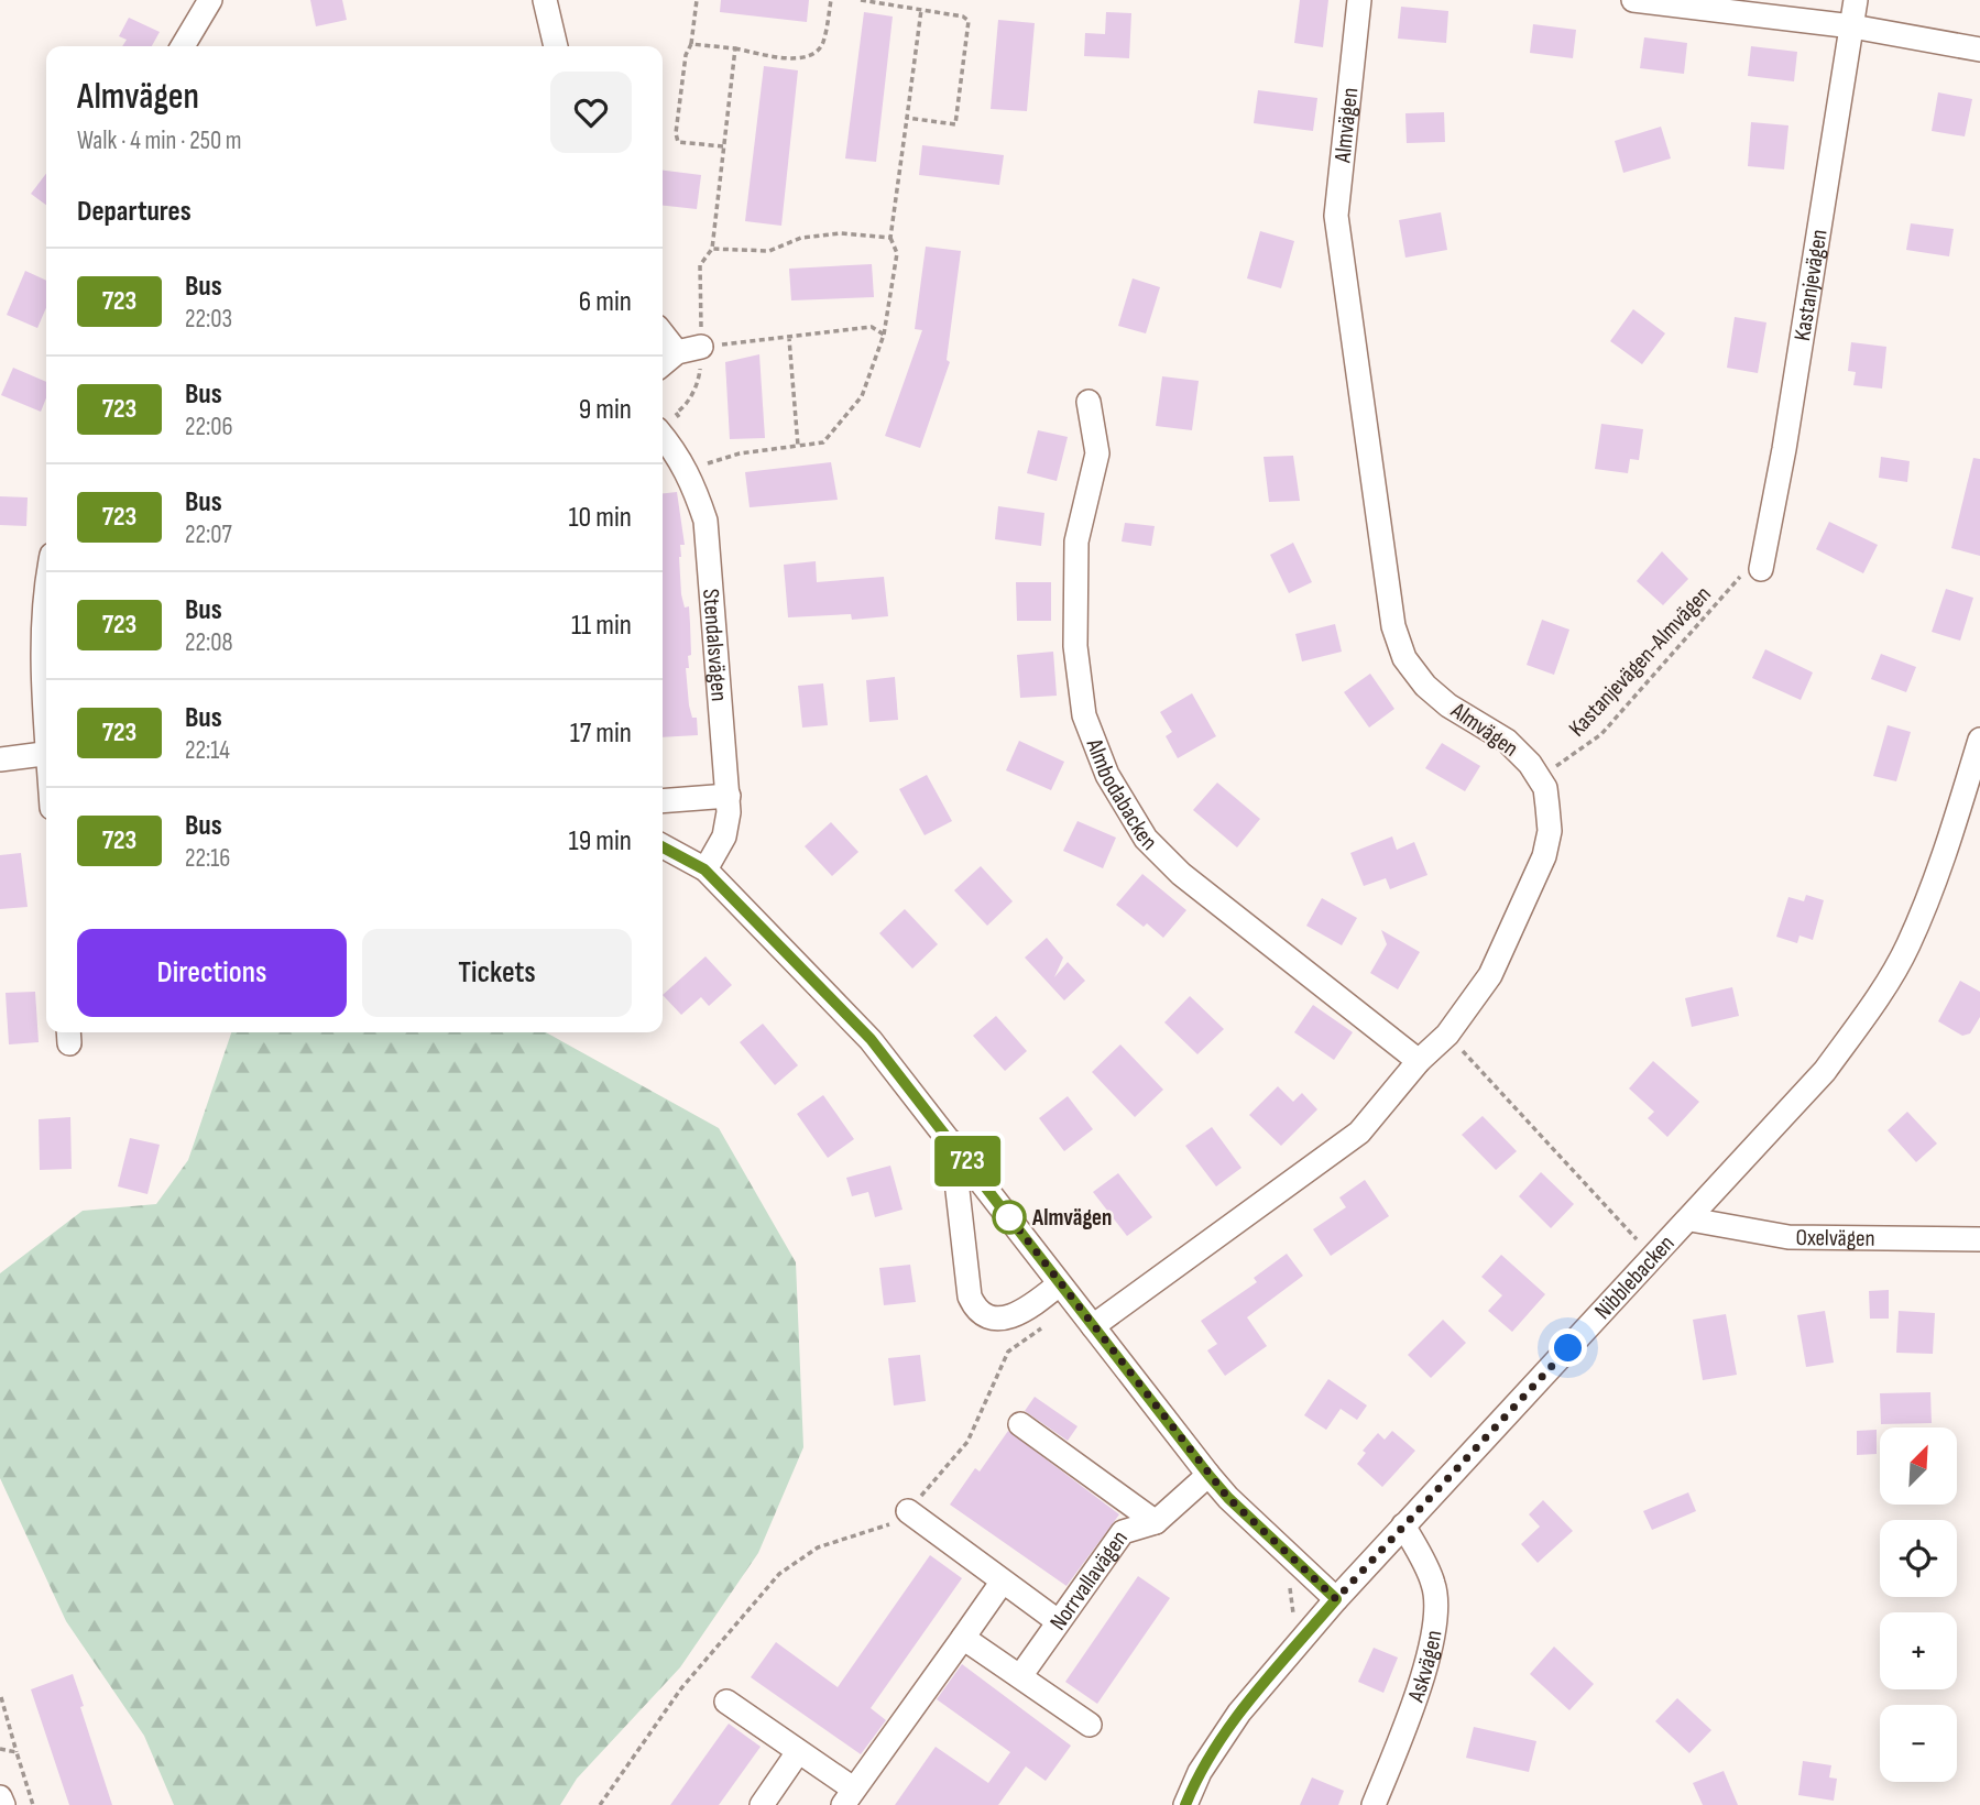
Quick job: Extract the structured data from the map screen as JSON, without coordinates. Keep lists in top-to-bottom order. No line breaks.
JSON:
{"streets":{"street":["Almvägen","Kastanjevägen","Stendalsvägen","Almbodabacken","Oxelvägen","Nibblebacken","Norrvallavägen","Askvägen"],"path":["Kastanjevägen-Almvägen"]},"crossings":[["Almvägen","Kastanjevägen-Almvägen"],["Almvägen","Almbodabacken"],["Kastanjevägen","Kastanjevägen-Almvägen"],["Oxelvägen","Nibblebacken"],["Nibblebacken","Askvägen"]],"places":["Almvägen"],"lines":["bus line 723"],"north":"top right","page":{"on_map":"723","heading":[["Almvägen","Walk · 4 min · 250 m"],"Departures"],"list":[{"mark":"723","name":"Bus","note":"22:03","value":"6 min"},{"mark":"723","name":"Bus","note":"22:06","value":"9 min"},{"mark":"723","name":"Bus","note":"22:07","value":"10 min"},{"mark":"723","name":"Bus","note":"22:08","value":"11 min"},{"mark":"723","name":"Bus","note":"22:14","value":"17 min"},{"mark":"723","name":"Bus","note":"22:16","value":"19 min"}],"buttons":["Directions","Tickets"],"map_buttons":["+","−"]}}
